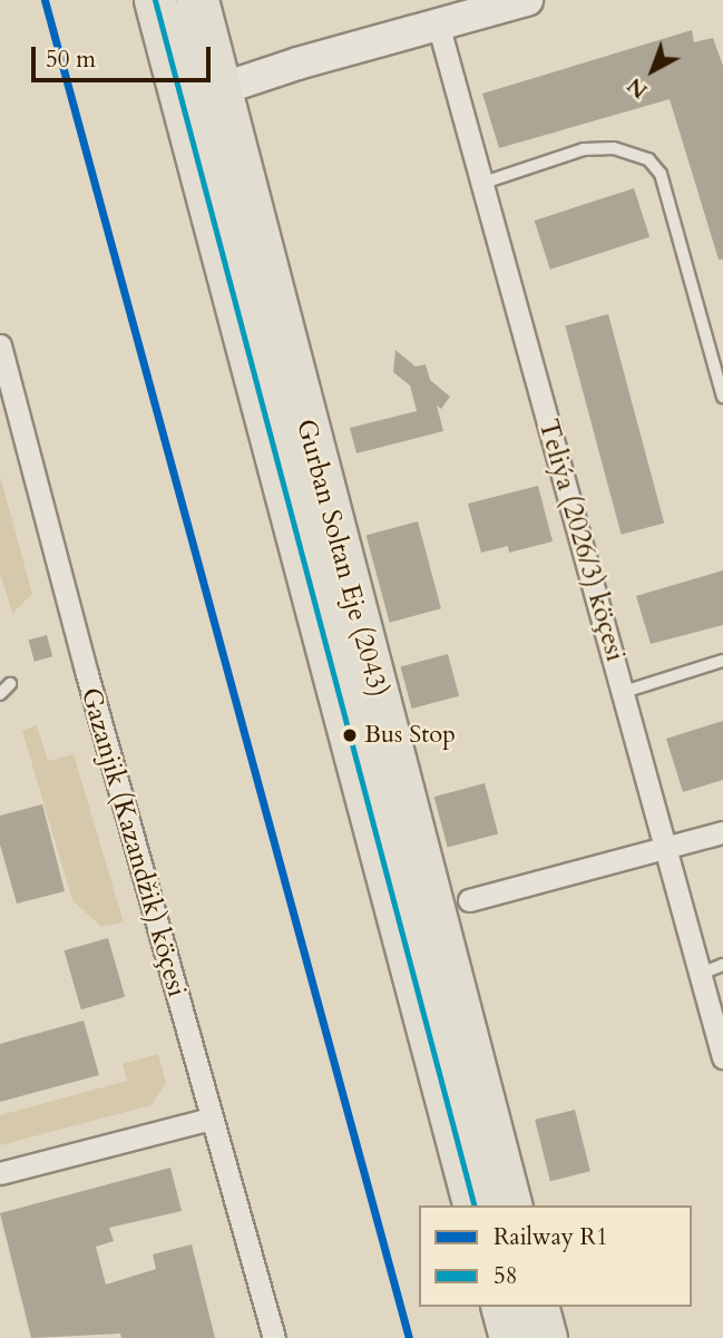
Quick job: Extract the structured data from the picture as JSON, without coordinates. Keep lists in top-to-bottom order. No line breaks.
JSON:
{"streets":{"highway":["Gurban Soltan Eje (2043)"],"street":["Teliýa (2026/3) köçesi","Gazanjik (Kazandžik) köçesi"]},"places":["Bus Stop"],"lines":["rail line R1","transit line 58"],"legend":["Railway R1","58"],"scale_bar":"50 m","north":"bottom left"}
